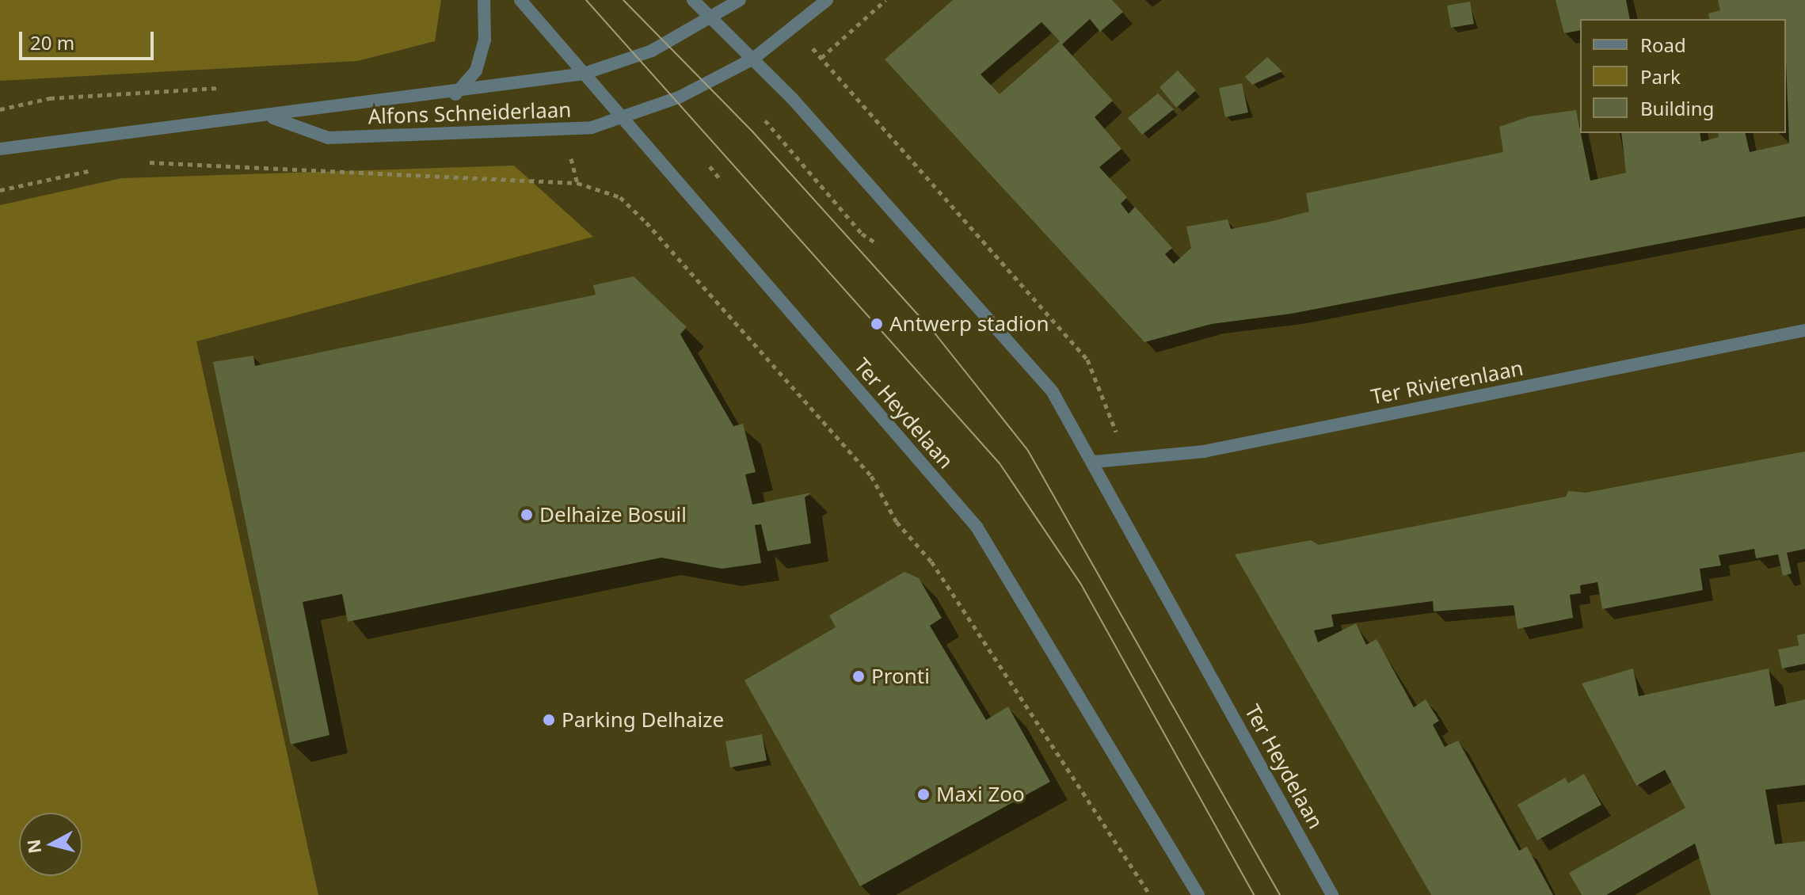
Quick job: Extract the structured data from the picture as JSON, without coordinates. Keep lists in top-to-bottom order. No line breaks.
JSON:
{"streets":{"street":["Alfons Schneiderlaan","Ter Rivierenlaan","Ter Heydelaan"]},"crossings":[["Alfons Schneiderlaan","Ter Heydelaan"],["Ter Rivierenlaan","Ter Heydelaan"]],"places":["Antwerp stadion","Delhaize Bosuil","Pronti","Parking Delhaize","Maxi Zoo"],"legend":["Road","Park","Building"],"scale_bar":"20 m","north":"left"}
